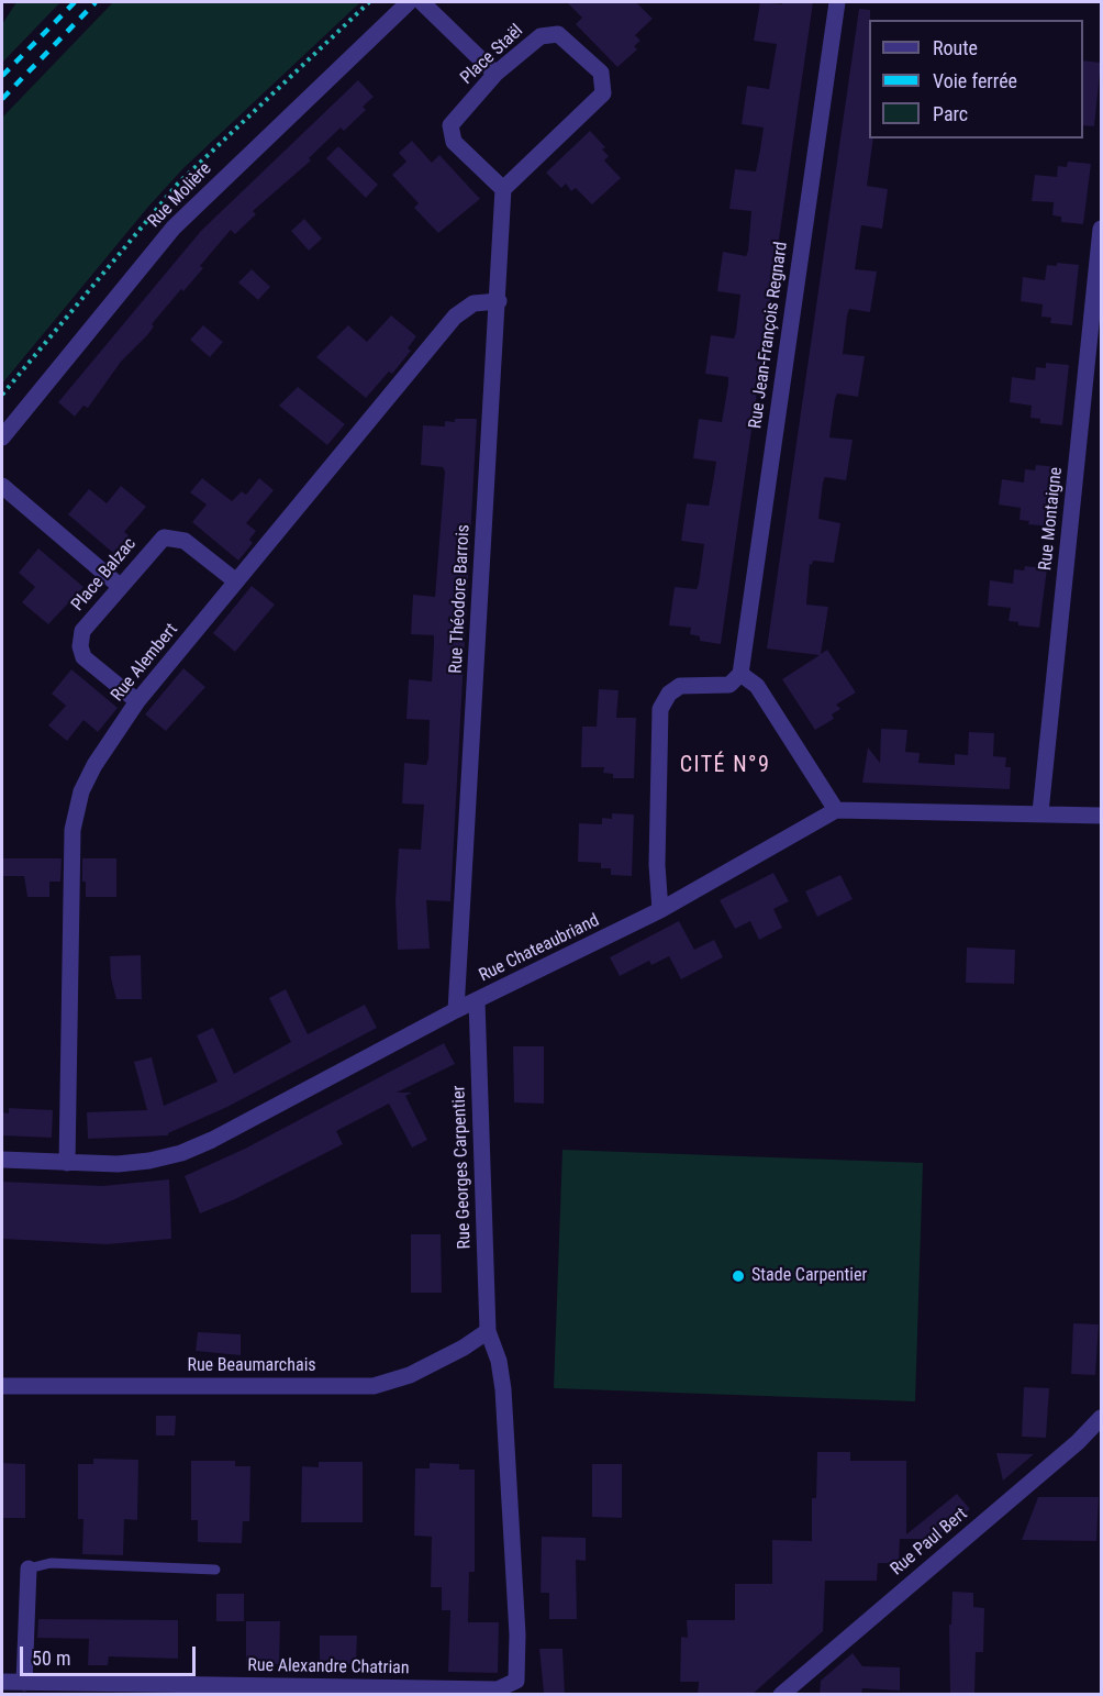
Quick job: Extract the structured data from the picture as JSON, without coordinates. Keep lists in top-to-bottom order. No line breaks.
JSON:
{"streets":{"street":["Place Staël","Rue Molière","Rue Jean-François Regnard","Rue Montaigne","Place Balzac","Rue Théodore Barrois","Rue Alembert","Rue Chateaubriand","Rue Georges Carpentier","Rue Beaumarchais","Rue Paul Bert","Rue Alexandre Chatrian"]},"crossings":[["Place Staël","Rue Théodore Barrois"],["Place Balzac","Rue Alembert"],["Rue Théodore Barrois","Rue Alembert"],["Rue Théodore Barrois","Rue Chateaubriand"],["Rue Alembert","Rue Chateaubriand"],["Rue Chateaubriand","Rue Georges Carpentier"],["Rue Georges Carpentier","Rue Beaumarchais"],["Rue Georges Carpentier","Rue Alexandre Chatrian"]],"districts":["CITÉ N°9"],"places":["Stade Carpentier"],"legend":["Route","Voie ferrée","Parc"],"scale_bar":"50 m"}
